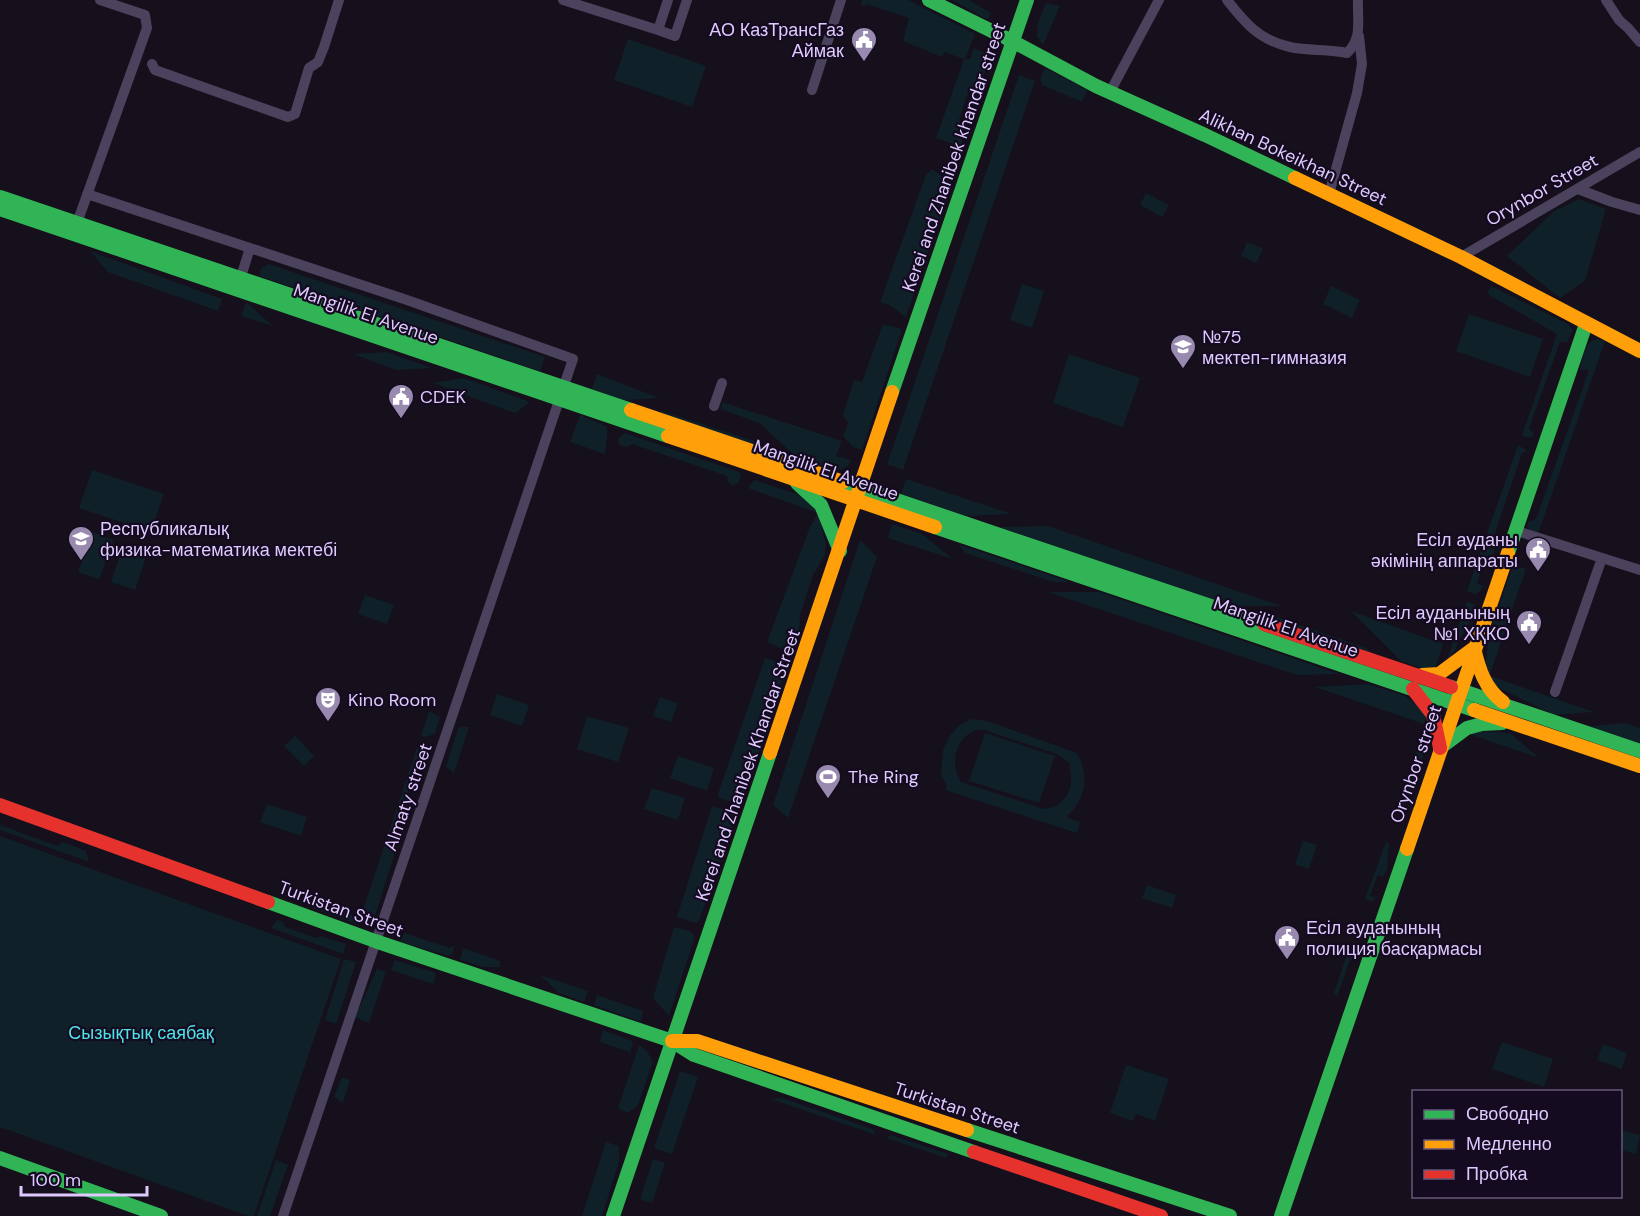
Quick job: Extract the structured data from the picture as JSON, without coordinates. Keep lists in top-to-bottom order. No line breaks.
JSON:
{"streets":{"main road":["Kerei and Zhanibek khandar street","Alikhan Bokeikhan Street","Mangilik El Avenue","Orynbor street","Kerei and Zhanibek Khandar Street","Turkistan Street"],"street":["Orynbor Street","Almaty street"]},"crossings":[["Kerei and Zhanibek khandar street","Alikhan Bokeikhan Street"],["Kerei and Zhanibek khandar street","Mangilik El Avenue"],["Kerei and Zhanibek khandar street","Kerei and Zhanibek Khandar Street"],["Alikhan Bokeikhan Street","Orynbor Street"],["Alikhan Bokeikhan Street","Orynbor street"],["Mangilik El Avenue","Orynbor street"],["Mangilik El Avenue","Kerei and Zhanibek Khandar Street"],["Mangilik El Avenue","Almaty street"],["Kerei and Zhanibek Khandar Street","Turkistan Street"],["Almaty street","Turkistan Street"]],"parks":["Сызықтық саябақ"],"places":{"public building":["АО КазТрансГаз Аймак","CDEK","Есіл ауданы әкімінің аппараты","Есіл ауданының №1 ХҚКО","Есіл ауданының полиция басқармасы"],"school or university":["№75 мектеп-гимназия","Республикалық физика-математика мектебі"],"theatre":["Kino Room"],"sports":["The Ring"]},"legend":["Свободно","Медленно","Пробка"],"scale_bar":"100 m"}
